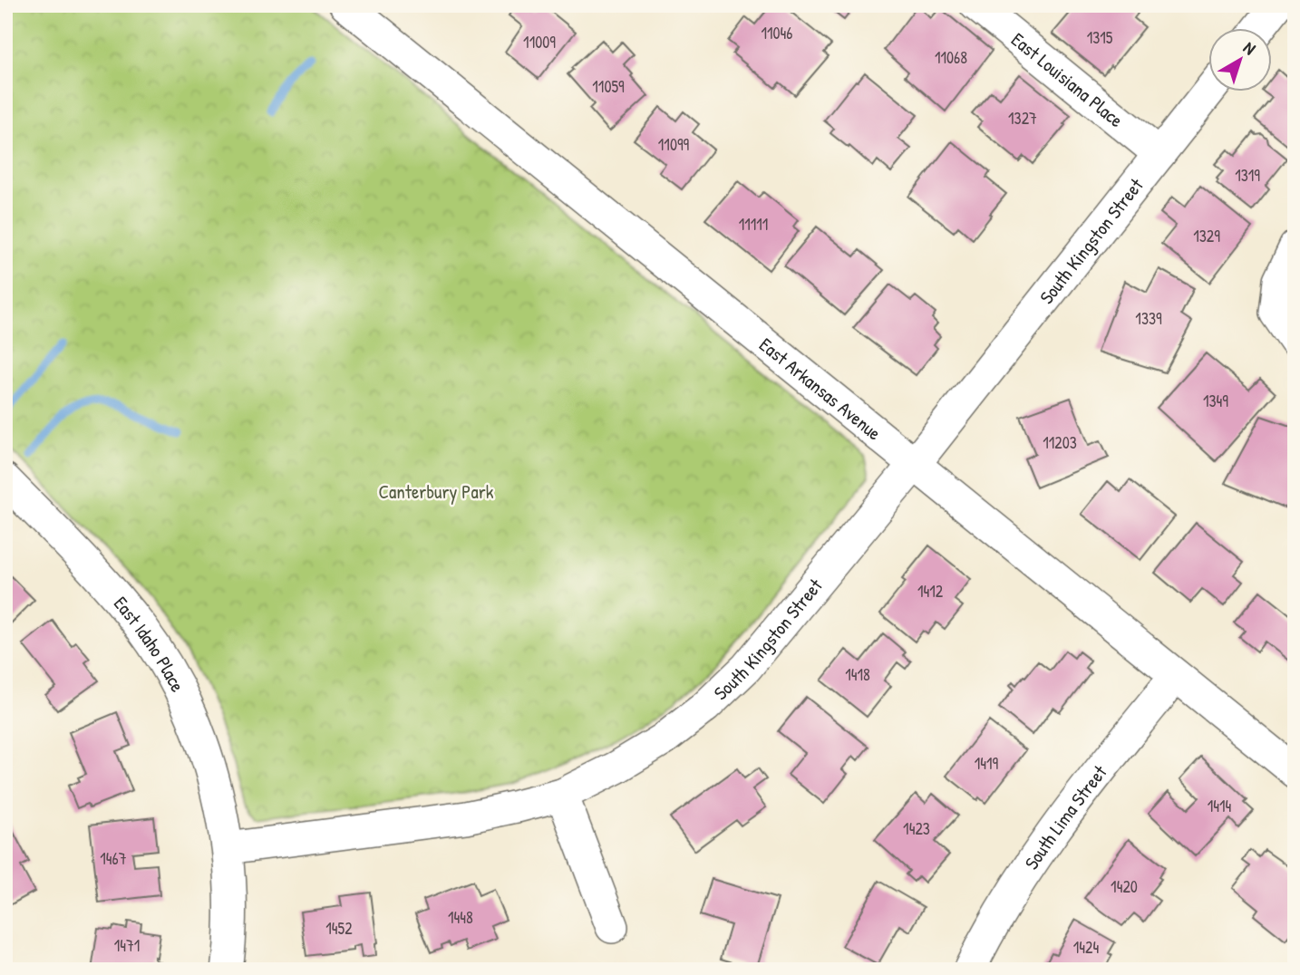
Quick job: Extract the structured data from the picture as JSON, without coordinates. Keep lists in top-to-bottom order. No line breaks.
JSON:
{"streets":{"street":["East Louisiana Place","South Kingston Street","East Arkansas Avenue","East Idaho Place","South Lima Street"]},"crossings":[["East Louisiana Place","South Kingston Street"],["South Kingston Street","East Arkansas Avenue"],["South Kingston Street","East Idaho Place"],["East Arkansas Avenue","South Lima Street"]],"parks":["Canterbury Park"],"house_numbers":["11046","1315","11009","11068","11059","1327","11099","1319","11111","1329","1339","1349","11203","1412","1418","1419","1414","1423","1467","1420","1448","1452","1471","1424"],"north":"top right"}
